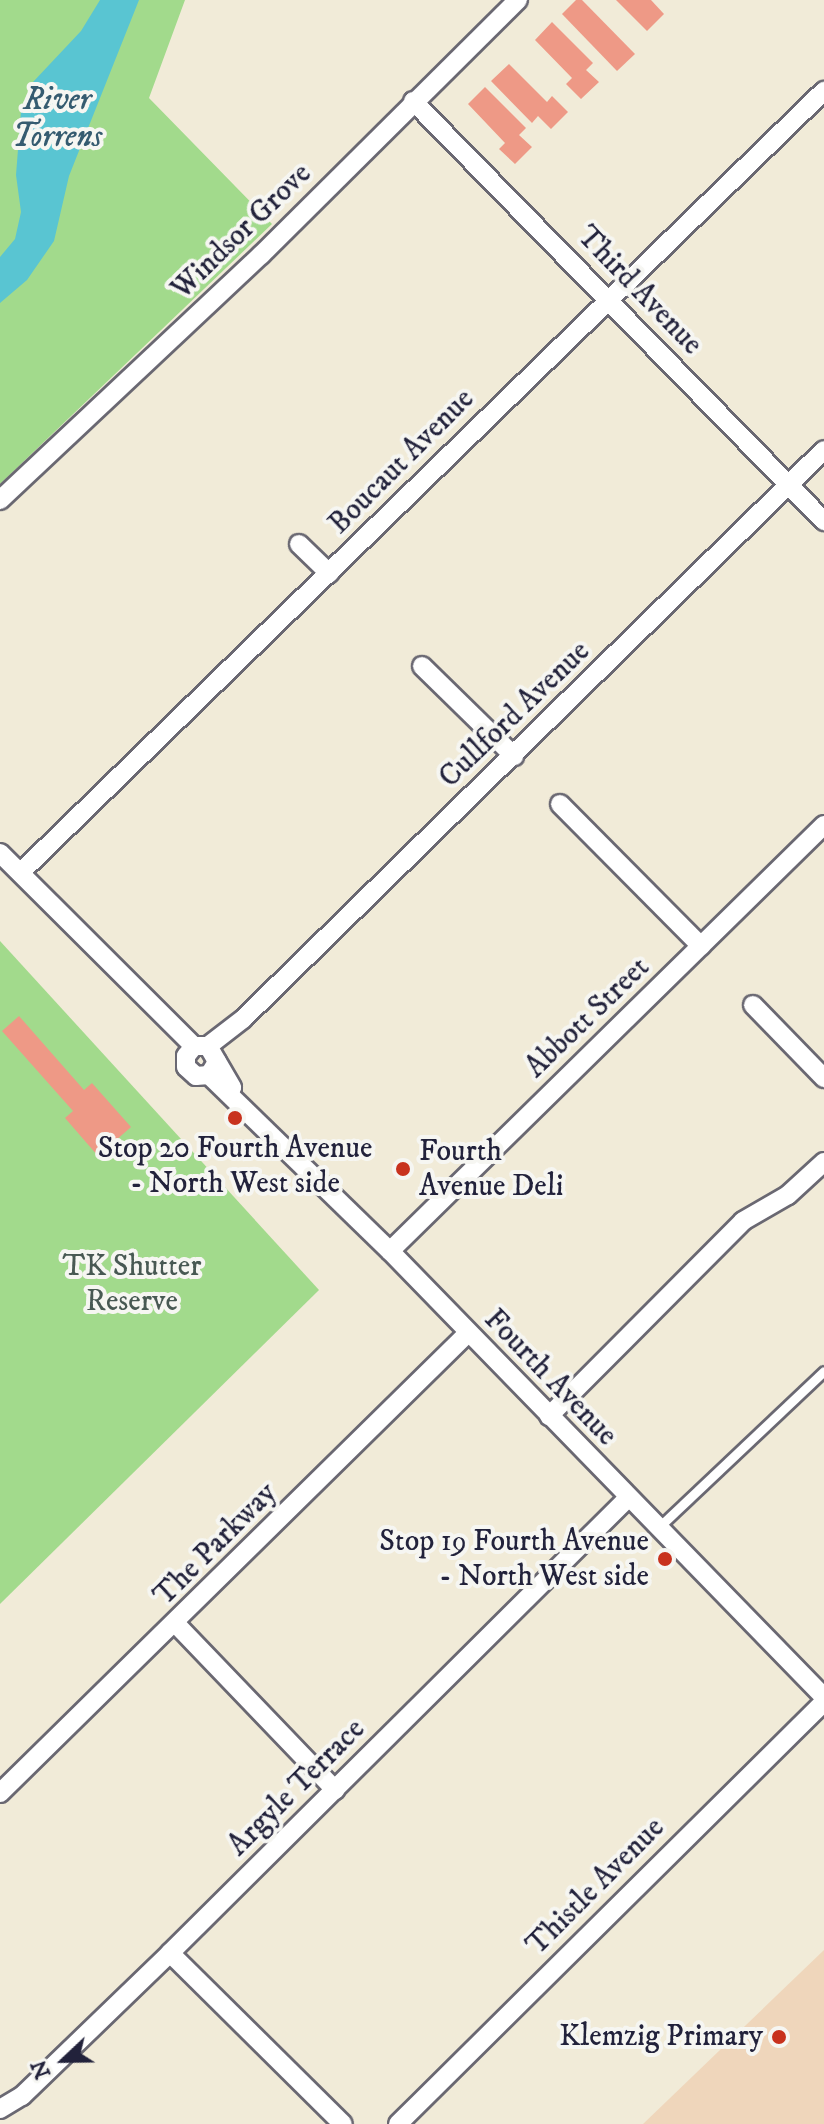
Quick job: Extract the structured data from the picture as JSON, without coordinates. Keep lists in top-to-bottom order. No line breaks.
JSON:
{"streets":{"street":["Windsor Grove","Third Avenue","Boucaut Avenue","Cullford Avenue","Abbott Street","Fourth Avenue","The Parkway","Argyle Terrace","Thistle Avenue"]},"crossings":[["Windsor Grove","Third Avenue"],["Third Avenue","Boucaut Avenue"],["Third Avenue","Cullford Avenue"],["Boucaut Avenue","Fourth Avenue"],["Cullford Avenue","Fourth Avenue"],["Abbott Street","Fourth Avenue"],["Fourth Avenue","The Parkway"],["Fourth Avenue","Argyle Terrace"],["Fourth Avenue","Thistle Avenue"]],"water":["River Torrens"],"parks":["TK Shutter Reserve"],"places":["Stop 20 Fourth Avenue - North West side","Fourth Avenue Deli","Stop 19 Fourth Avenue - North West side","Klemzig Primary"],"north":"left"}
